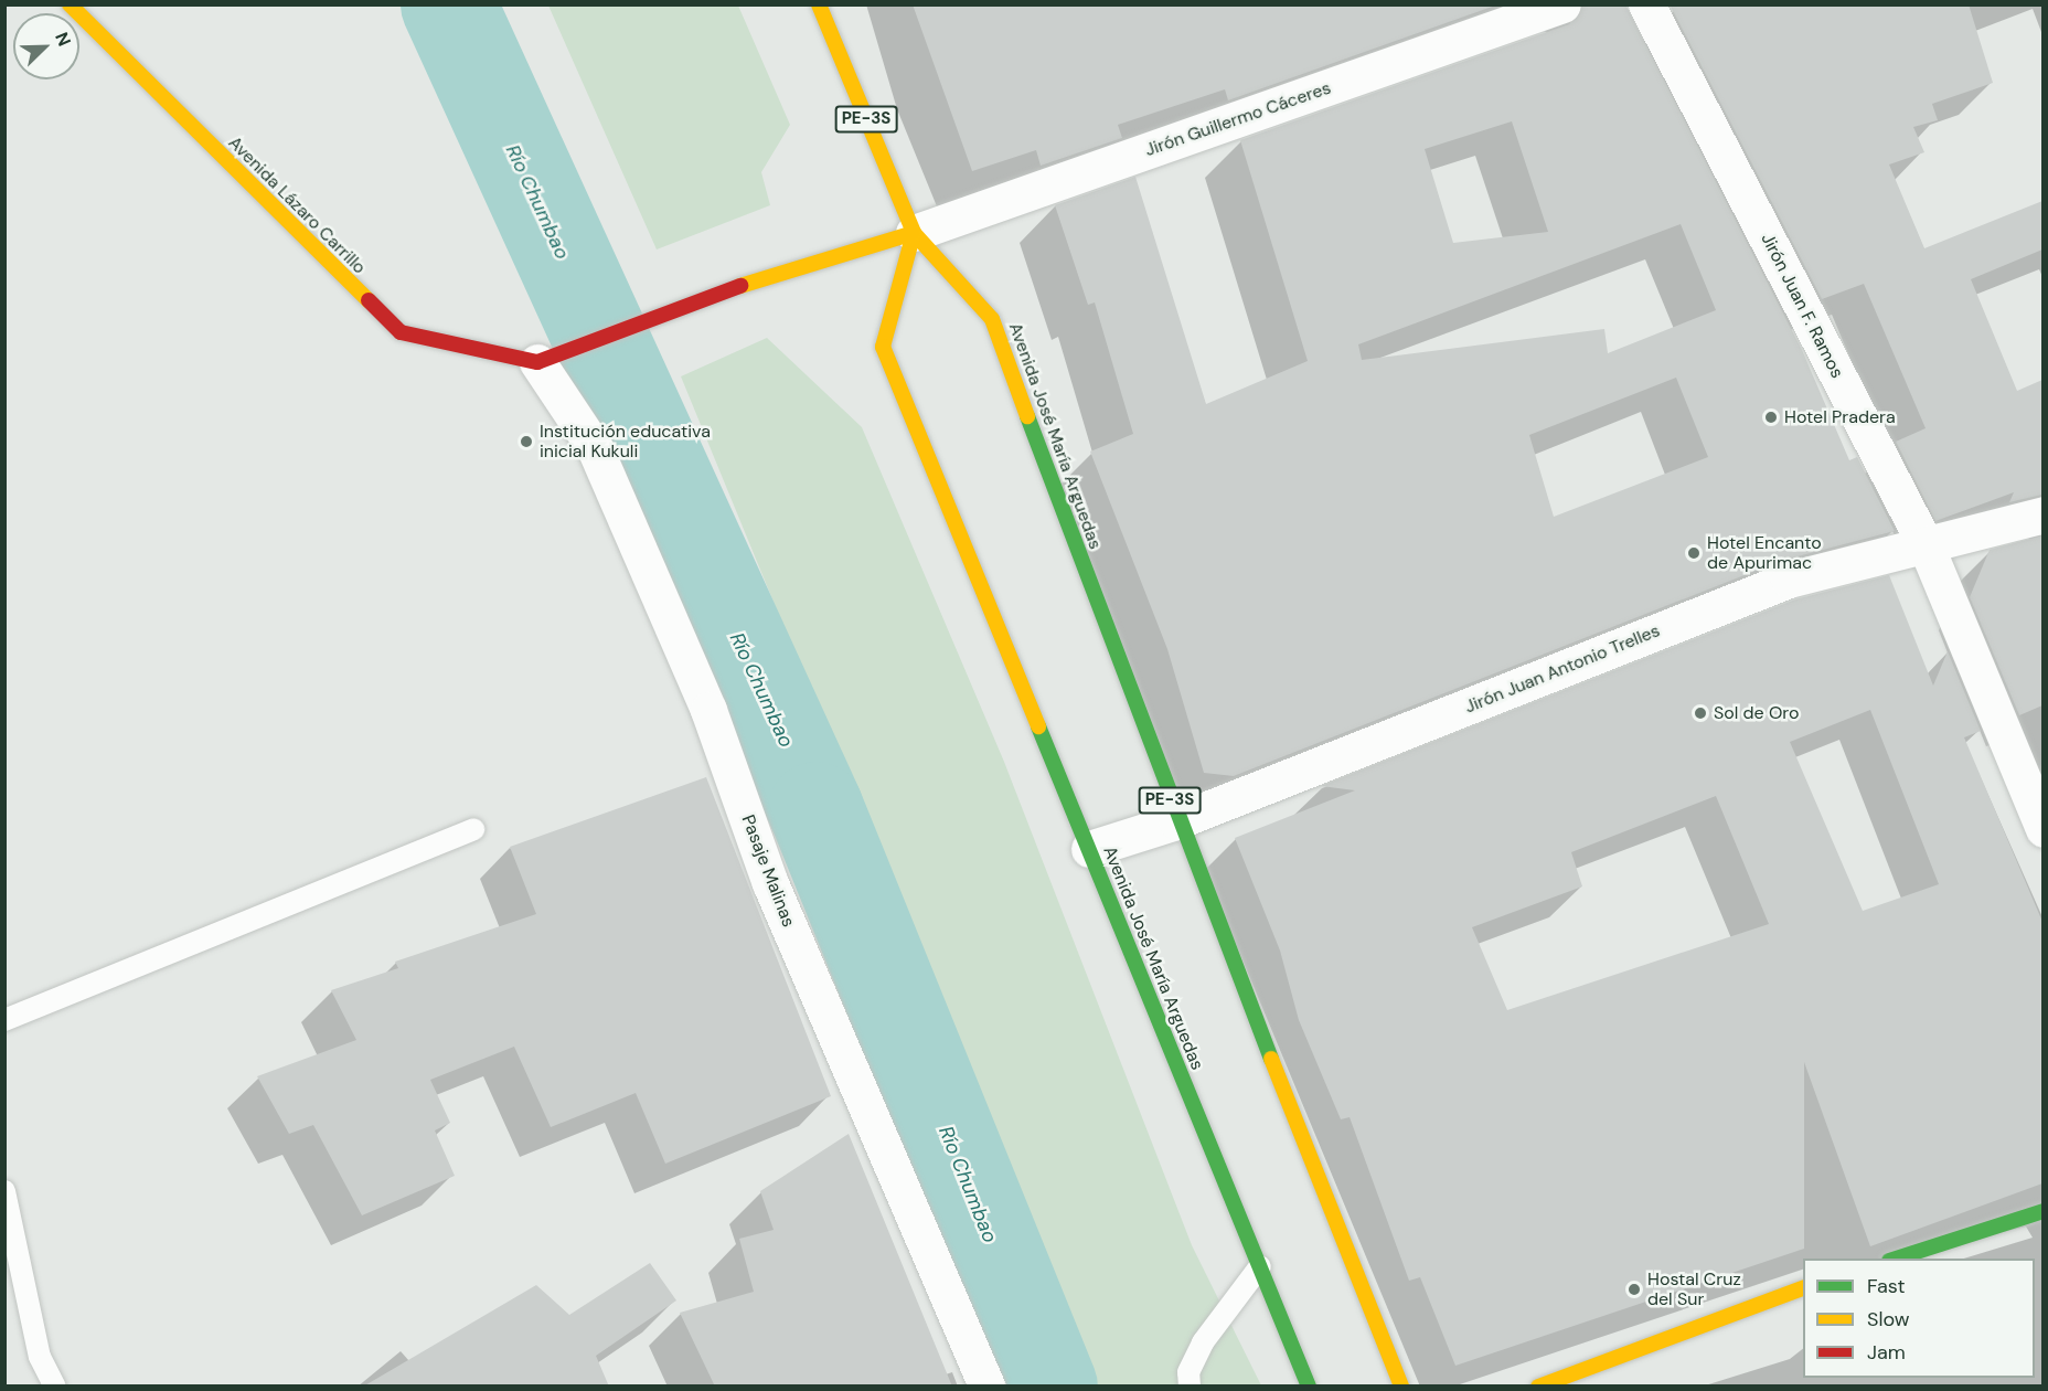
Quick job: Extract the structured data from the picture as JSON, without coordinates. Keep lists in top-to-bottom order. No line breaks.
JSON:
{"streets":{"main road":["PE-3S","Avenida Lázaro Carrillo","Avenida José María Arguedas"],"street":["Jirón Guillermo Cáceres","Jirón Juan F. Ramos","Jirón Juan Antonio Trelles","Pasaje Malinas"]},"crossings":[["PE-3S","Jirón Guillermo Cáceres"],["PE-3S","Avenida José María Arguedas"],["Jirón Guillermo Cáceres","Avenida José María Arguedas"],["Avenida Lázaro Carrillo","Pasaje Malinas"],["Jirón Juan F. Ramos","Jirón Juan Antonio Trelles"],["Avenida José María Arguedas","Jirón Juan Antonio Trelles"]],"water":["Río Chumbao"],"places":["Hotel Pradera","Institución educativa inicial Kukuli","Hotel Encanto de Apurimac","Sol de Oro","Hostal Cruz del Sur"],"legend":["Fast","Slow","Jam"],"north":"top right"}
